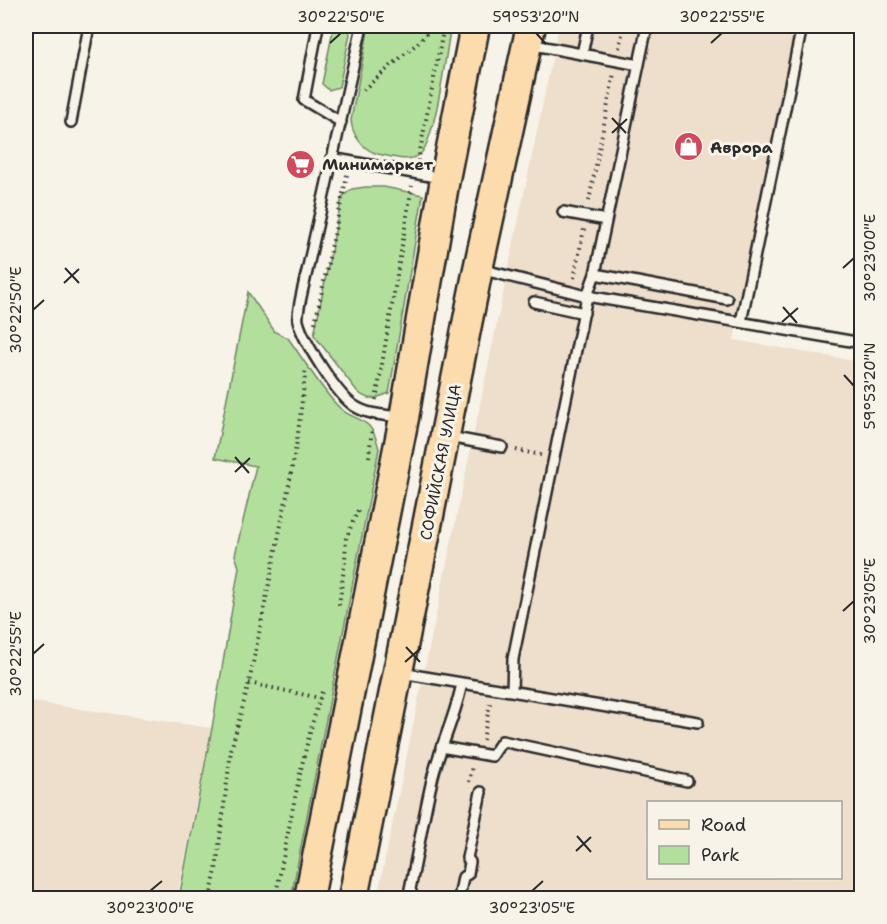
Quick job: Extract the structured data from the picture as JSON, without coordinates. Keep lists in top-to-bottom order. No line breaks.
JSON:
{"streets":{"main road":["СОФИЙСКАЯ УЛИЦА"]},"places":{"shop":["Аврора"],"supermarket":["Минимаркет"]},"legend":["Road","Park"],"coordinates":["30°22'50\"E","59°53'20\"N","30°22'55\"E","30°23'00\"E","30°23'05\"E"]}
